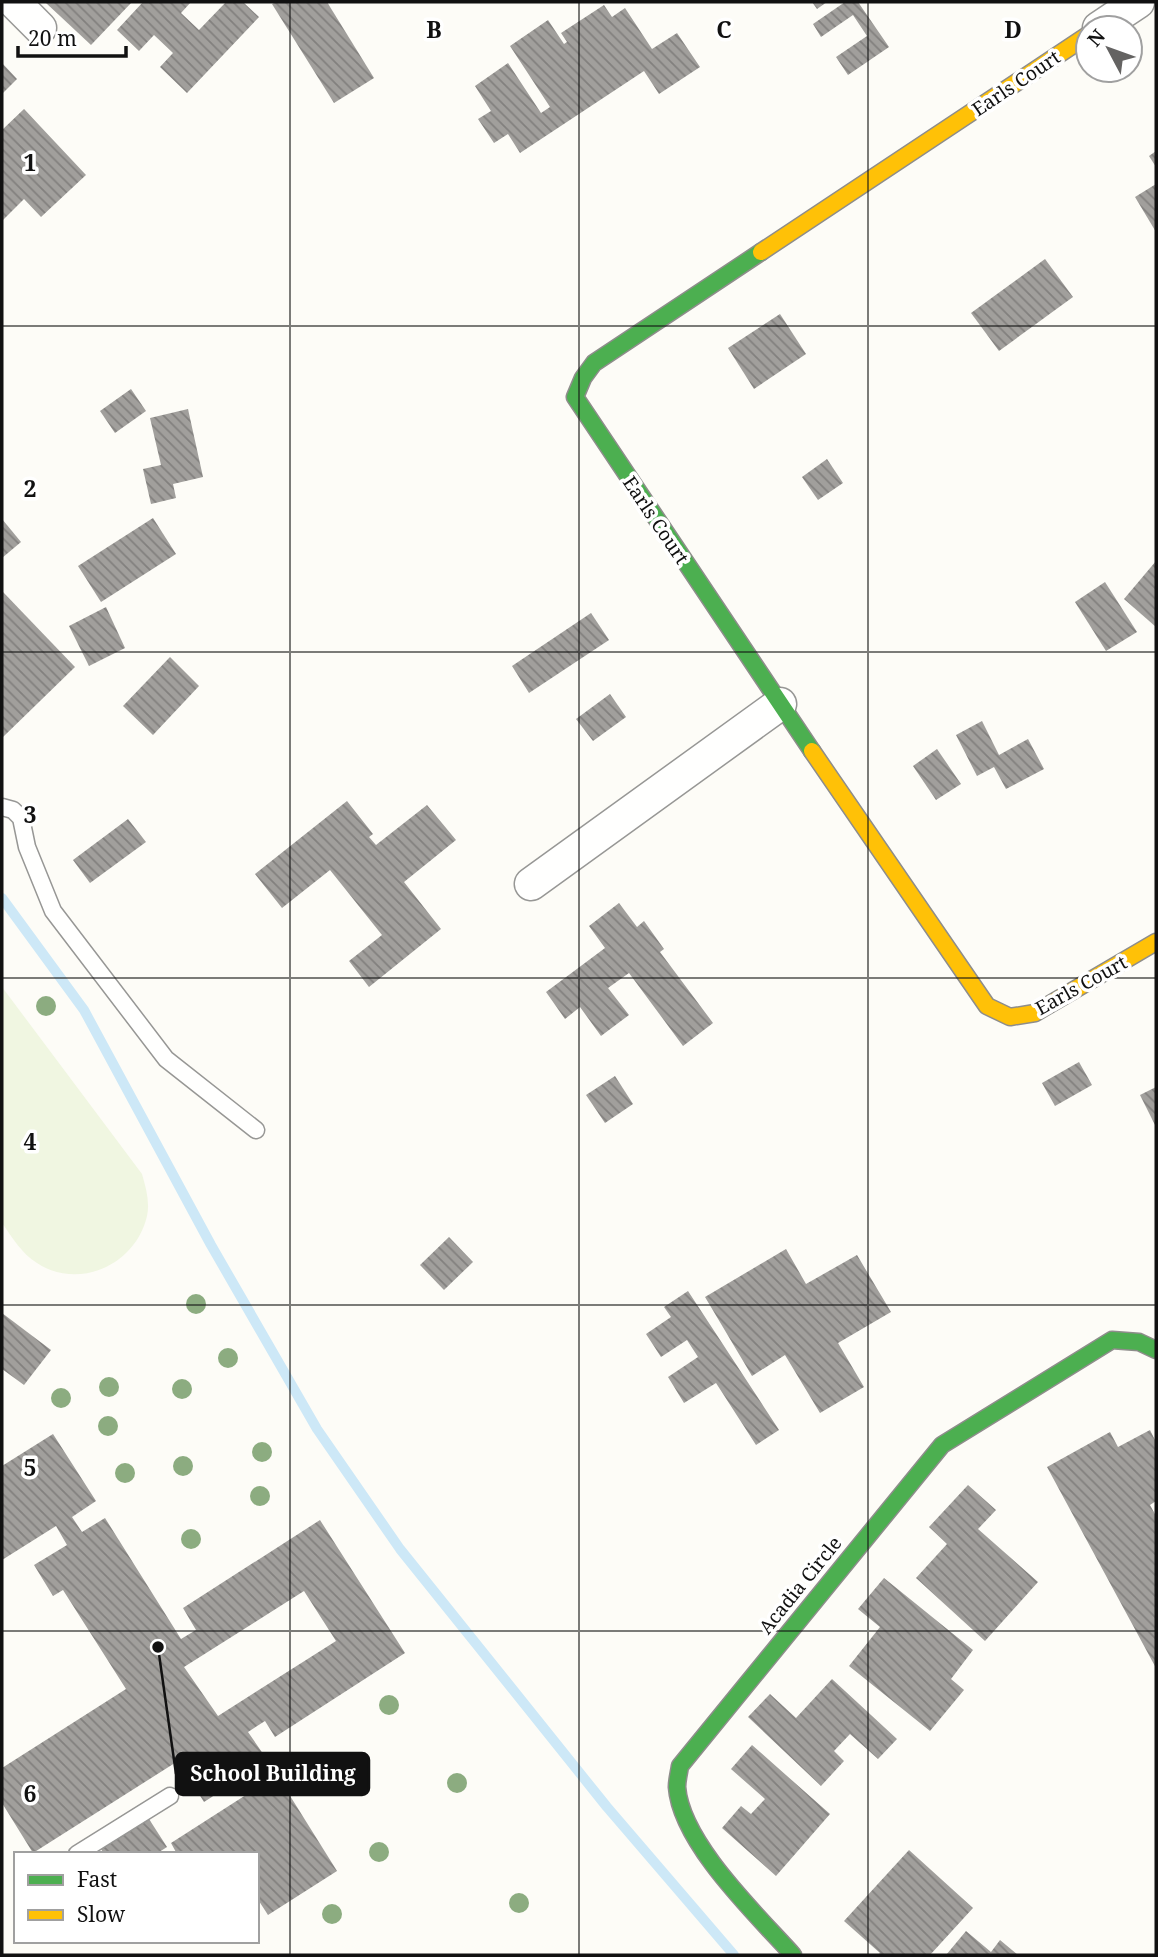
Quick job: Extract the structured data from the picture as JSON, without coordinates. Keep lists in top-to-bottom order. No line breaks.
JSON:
{"streets":{"street":["Earls Court","Acadia Circle"]},"places":["School Building"],"legend":["Fast","Slow"],"scale_bar":"20 m","north":"top left","grid":{"columns":["B","C","D"],"rows":["1","2","3","4","5","6"]}}
